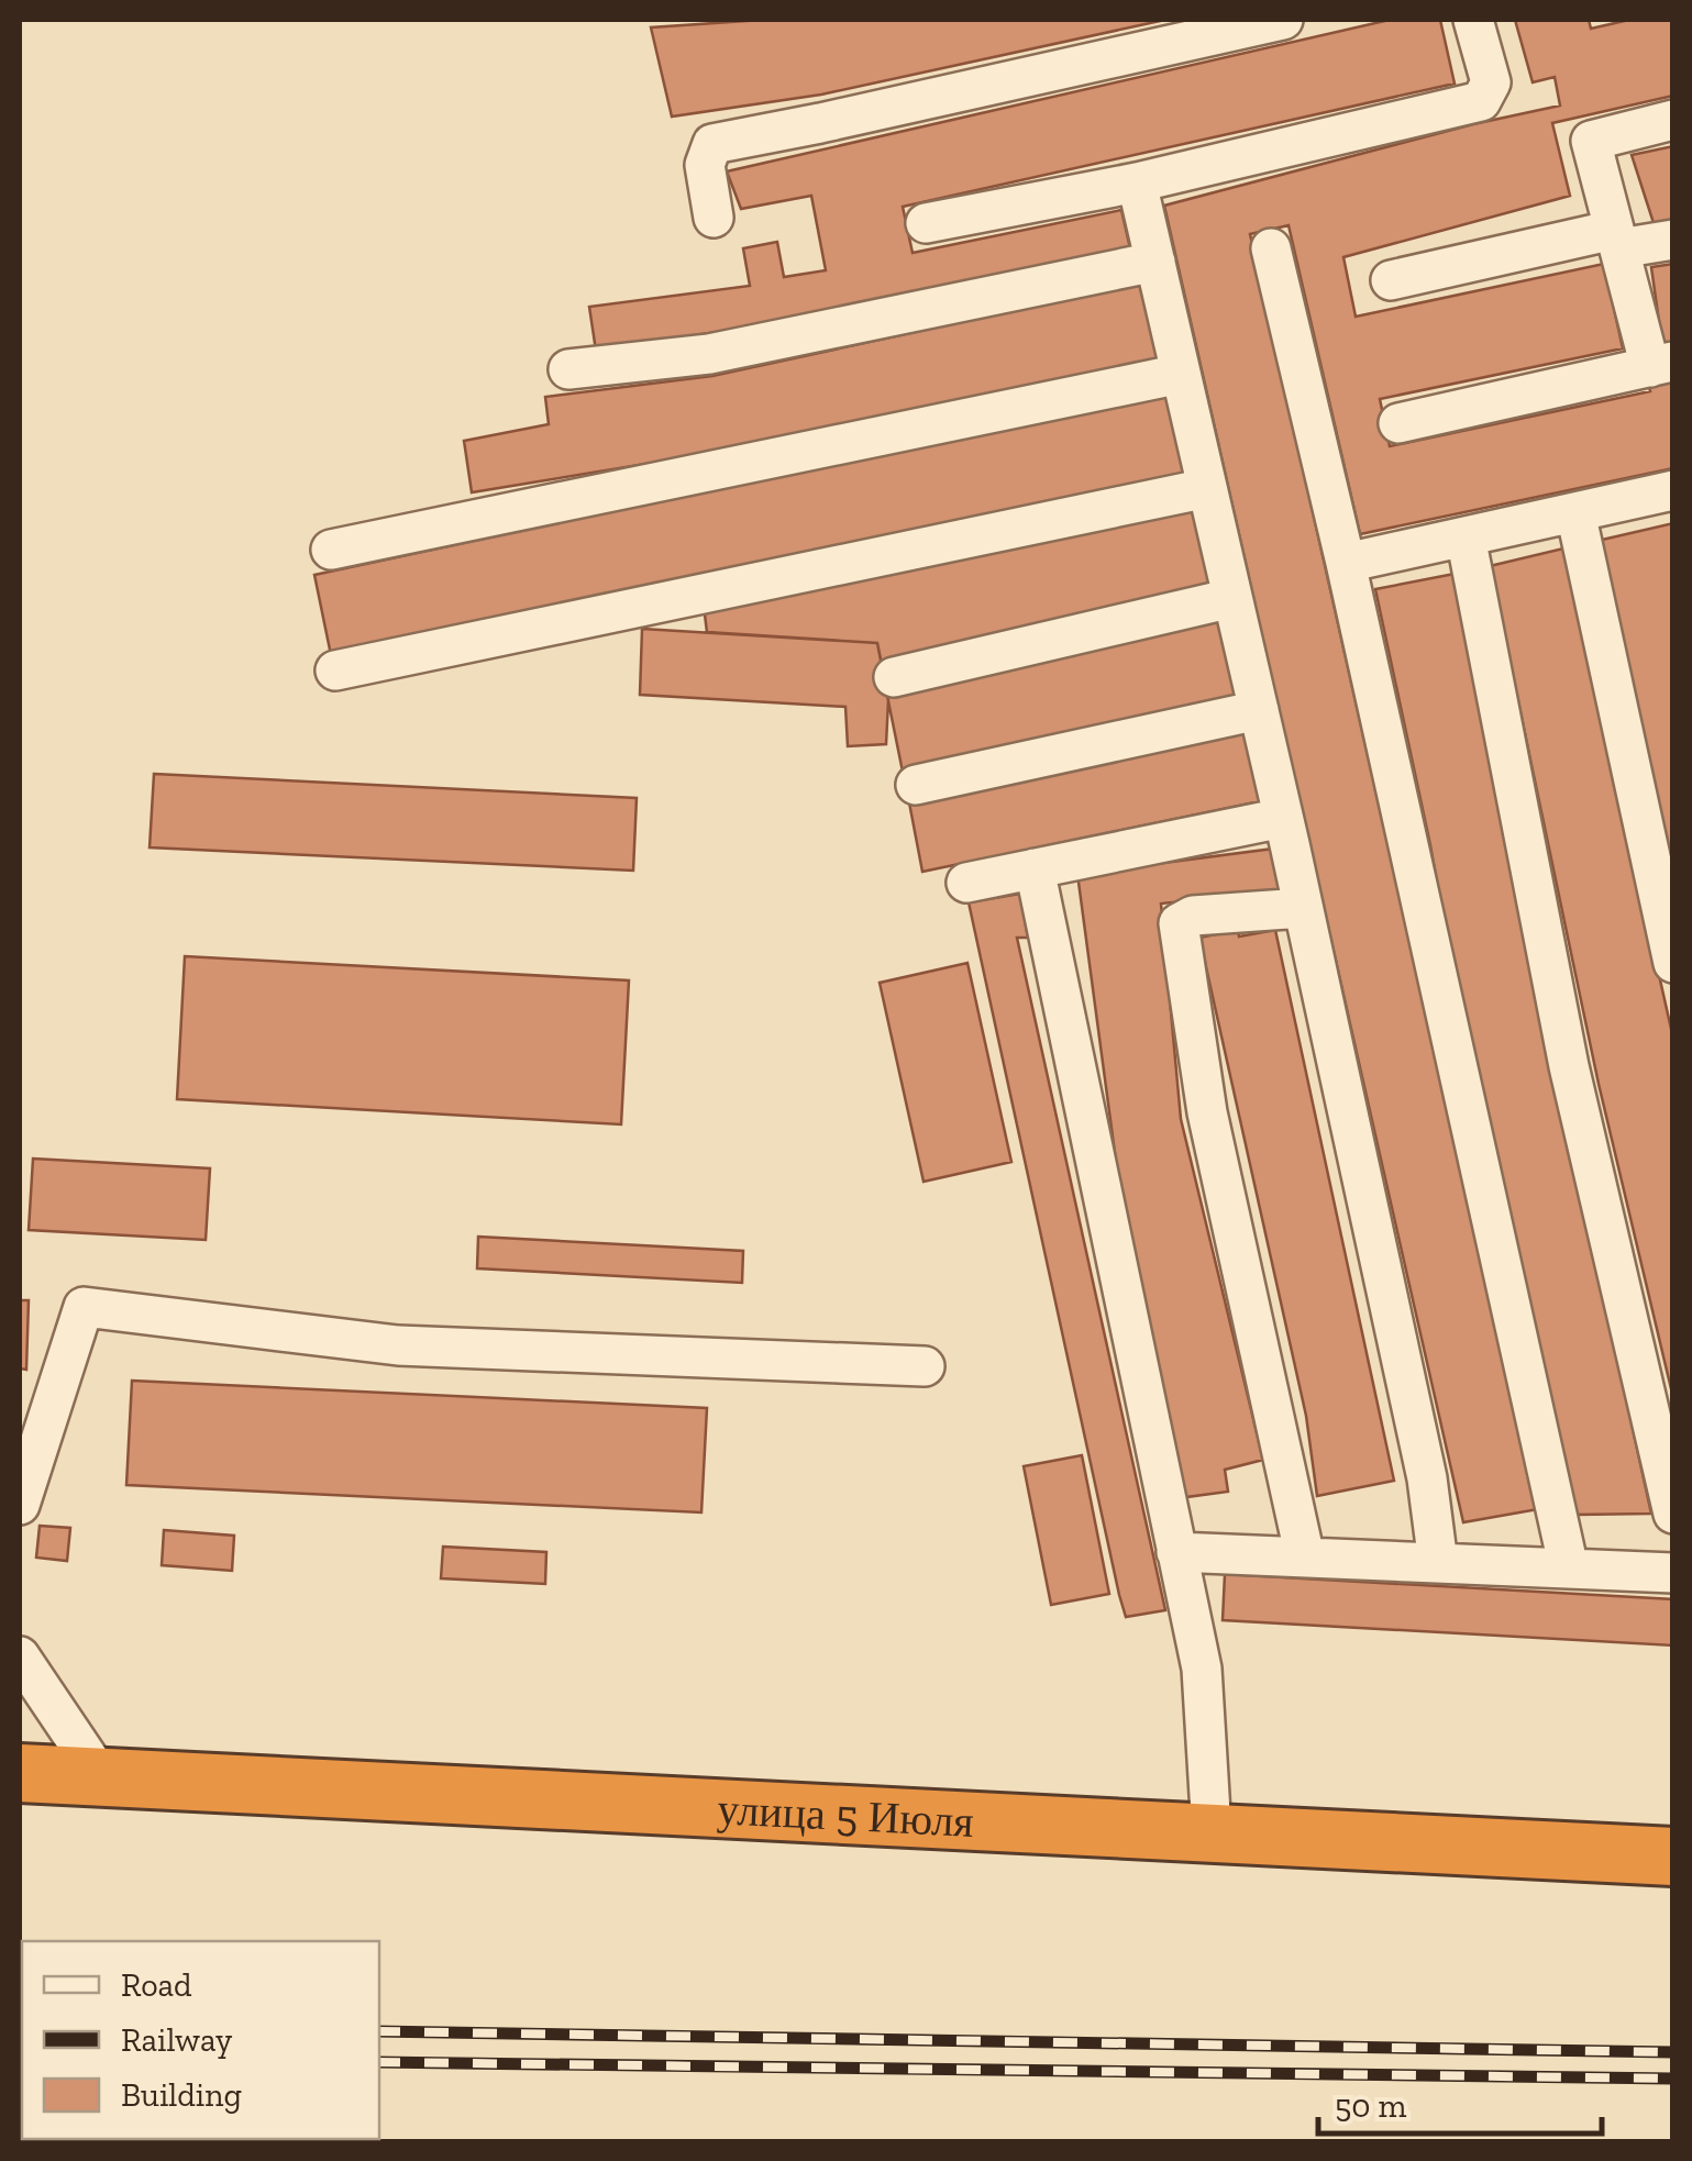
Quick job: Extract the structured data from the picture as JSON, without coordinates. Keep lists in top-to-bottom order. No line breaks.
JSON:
{"streets":{"highway":["улица 5 Июля"]},"legend":["Road","Railway","Building"],"scale_bar":"50 m"}
